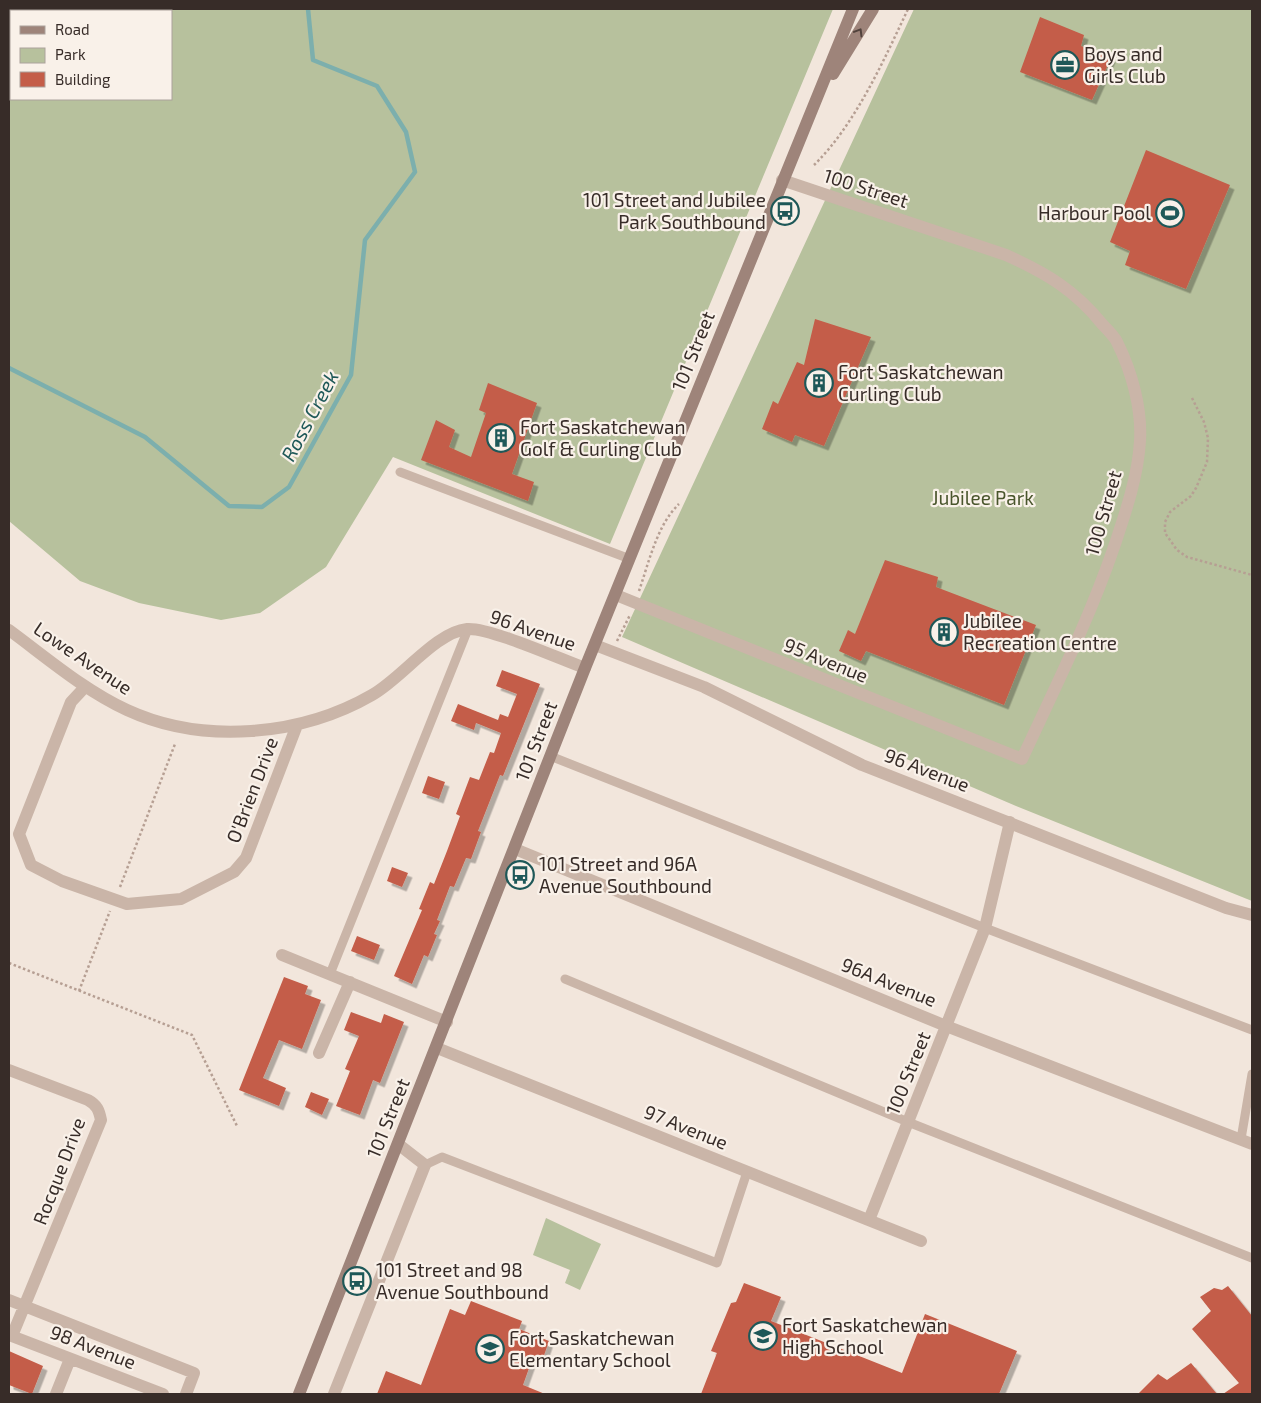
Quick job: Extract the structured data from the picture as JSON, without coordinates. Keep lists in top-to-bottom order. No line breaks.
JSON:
{"streets":{"street":["100 Street","101 Street","96 Avenue","Lowe Avenue","95 Avenue","O'Brien Drive","96A Avenue","97 Avenue","Rocque Drive","98 Avenue"]},"crossings":[["100 Street","101 Street"],["100 Street","96 Avenue"],["100 Street","95 Avenue"],["100 Street","96A Avenue"],["100 Street","97 Avenue"],["101 Street","96 Avenue"],["101 Street","95 Avenue"],["101 Street","96A Avenue"],["101 Street","97 Avenue"],["96 Avenue","Lowe Avenue"],["Lowe Avenue","O'Brien Drive"],["Rocque Drive","98 Avenue"]],"water":["Ross Creek"],"parks":["Jubilee Park"],"places":{"office":["Boys and Girls Club"],"bus stop":["101 Street and Jubilee Park Southbound","101 Street and 96A Avenue Southbound","101 Street and 98 Avenue Southbound"],"sports":["Harbour Pool"],"building":["Fort Saskatchewan Curling Club","Fort Saskatchewan Golf & Curling Club","Jubilee Recreation Centre"],"school or university":["Fort Saskatchewan High School","Fort Saskatchewan Elementary School"]},"legend":["Road","Park","Building"]}
